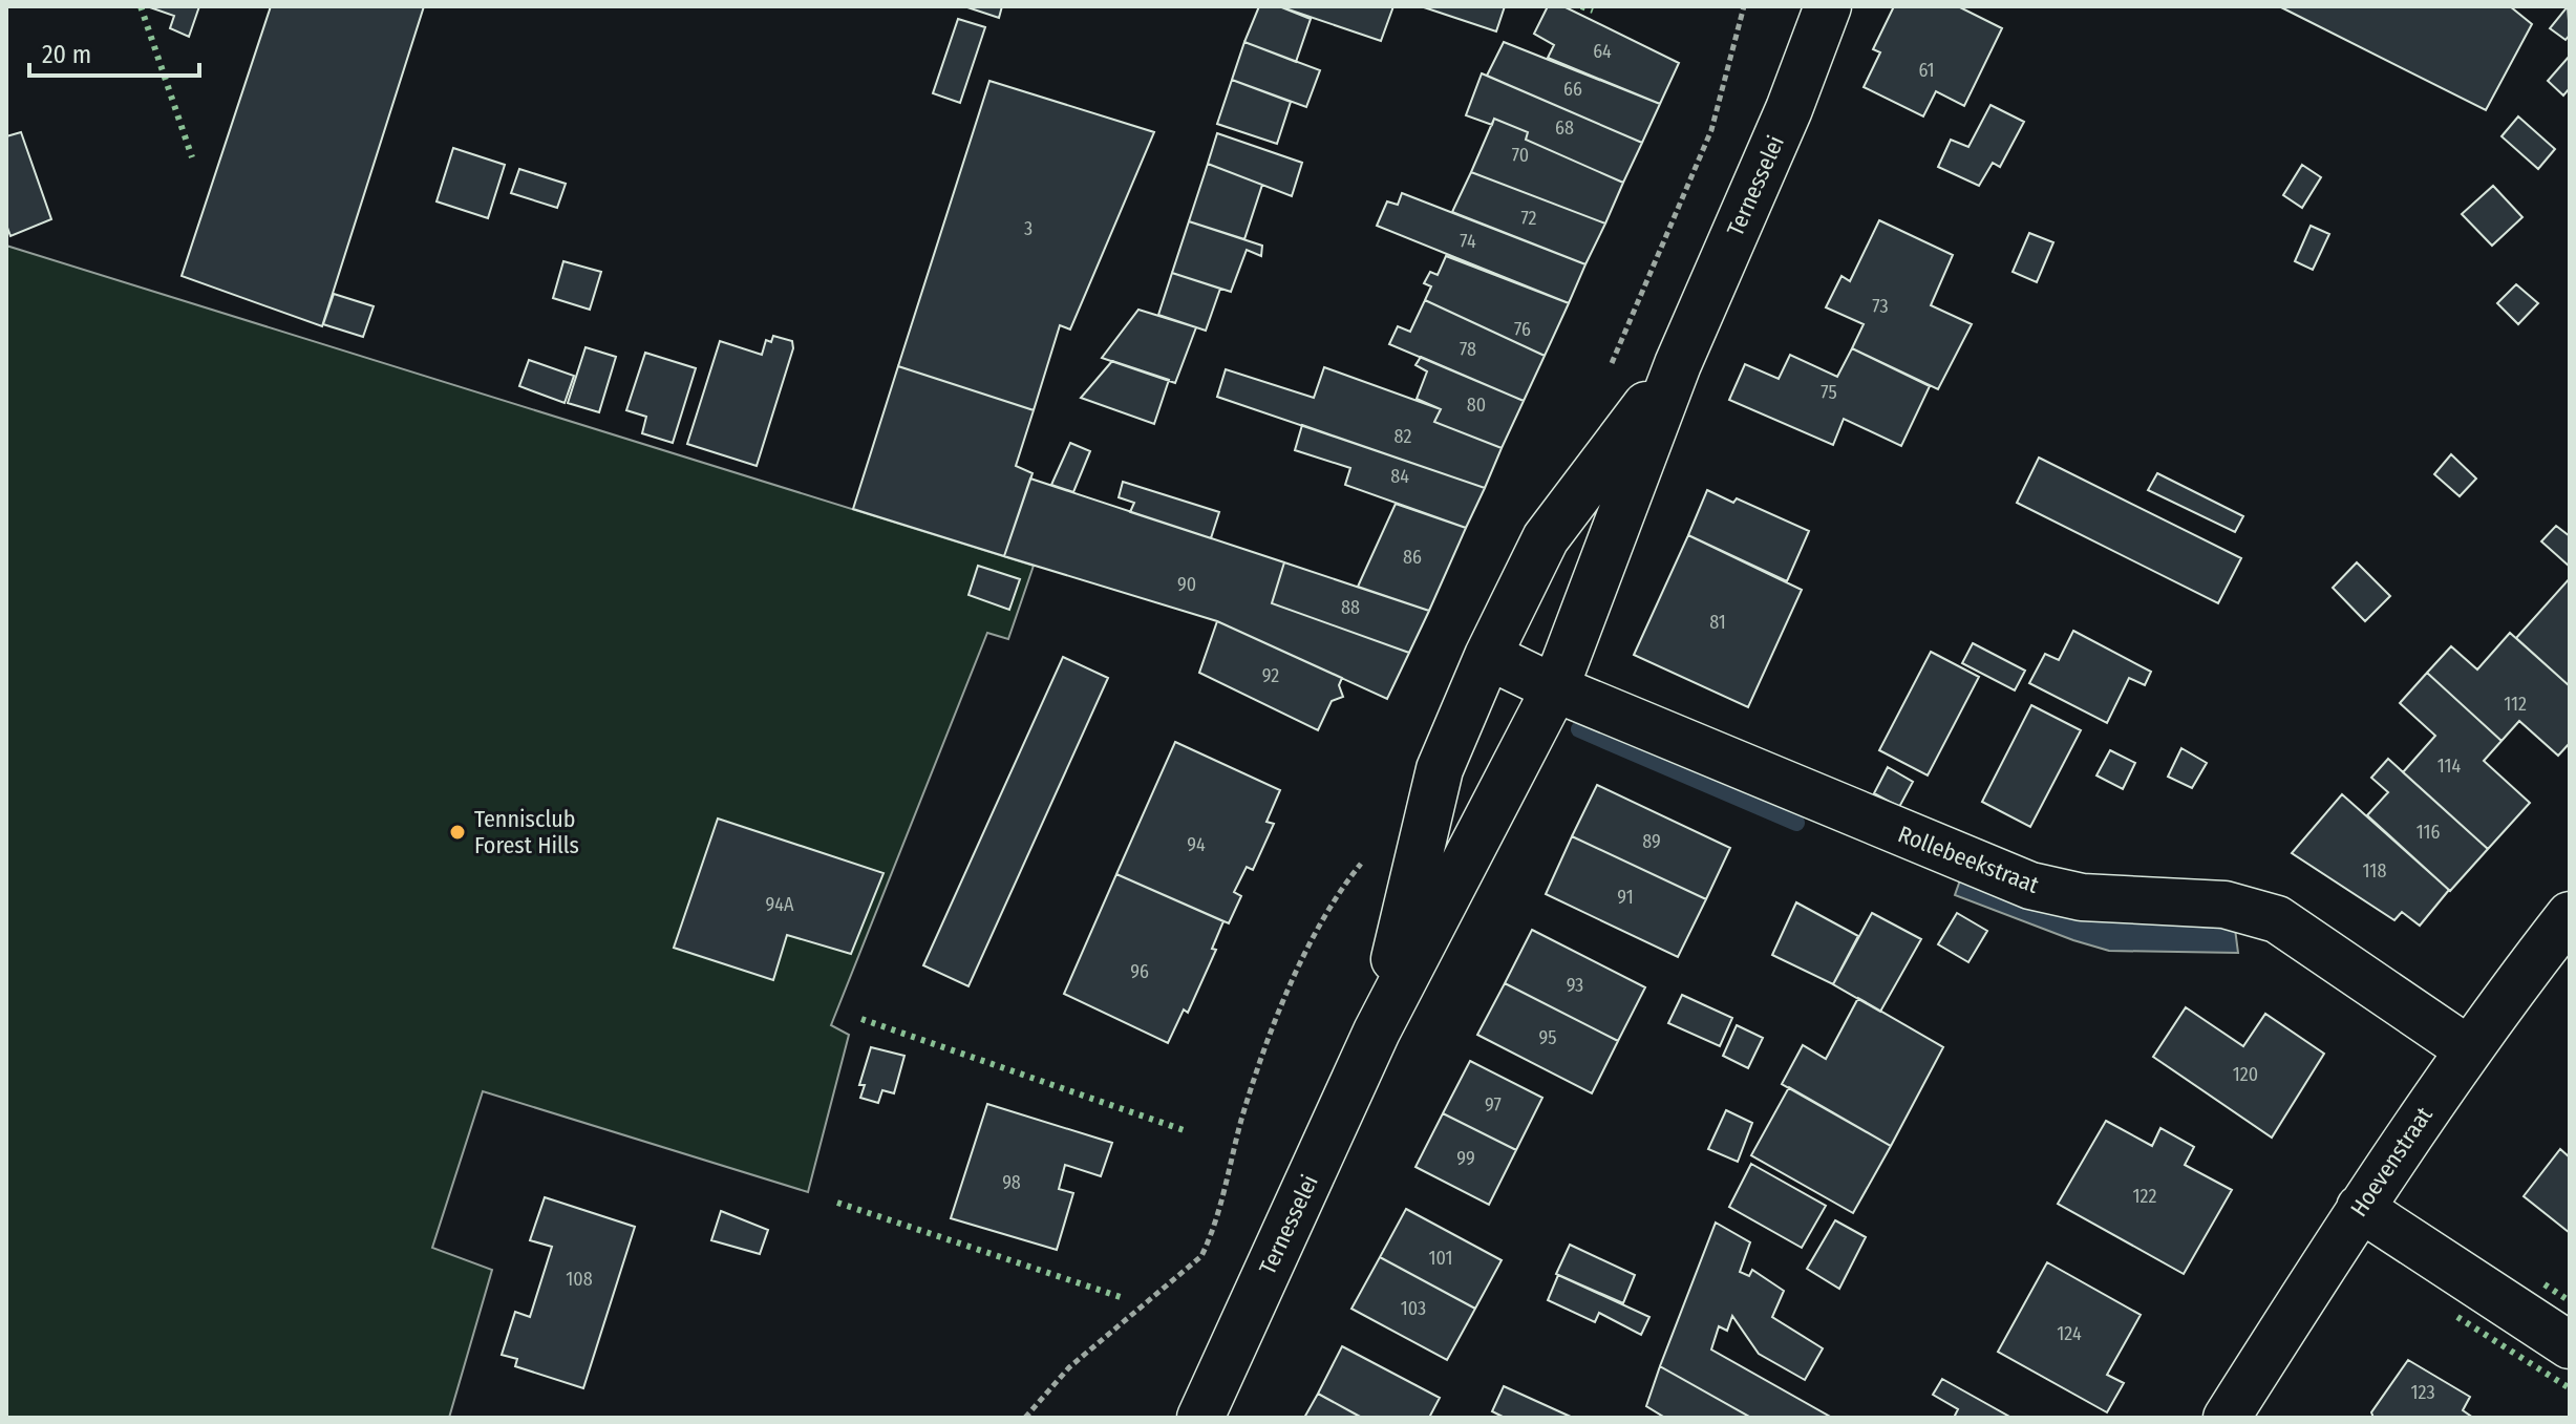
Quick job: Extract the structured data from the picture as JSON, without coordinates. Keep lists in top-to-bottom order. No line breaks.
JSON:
{"streets":{"street":["Ternesselei","Rollebeekstraat","Hoevenstraat"]},"crossings":[["Ternesselei","Rollebeekstraat"],["Rollebeekstraat","Hoevenstraat"]],"places":["Tennisclub Forest Hills"],"house_numbers":["64","61","66","68","70","72","3","74","73","76","78","75","80","82","84","86","90","88","81","92","112","114","116","89","94","118","91","94A","96","93","95","120","97","99","98","122","101","108","103","124","123"],"scale_bar":"20 m"}
